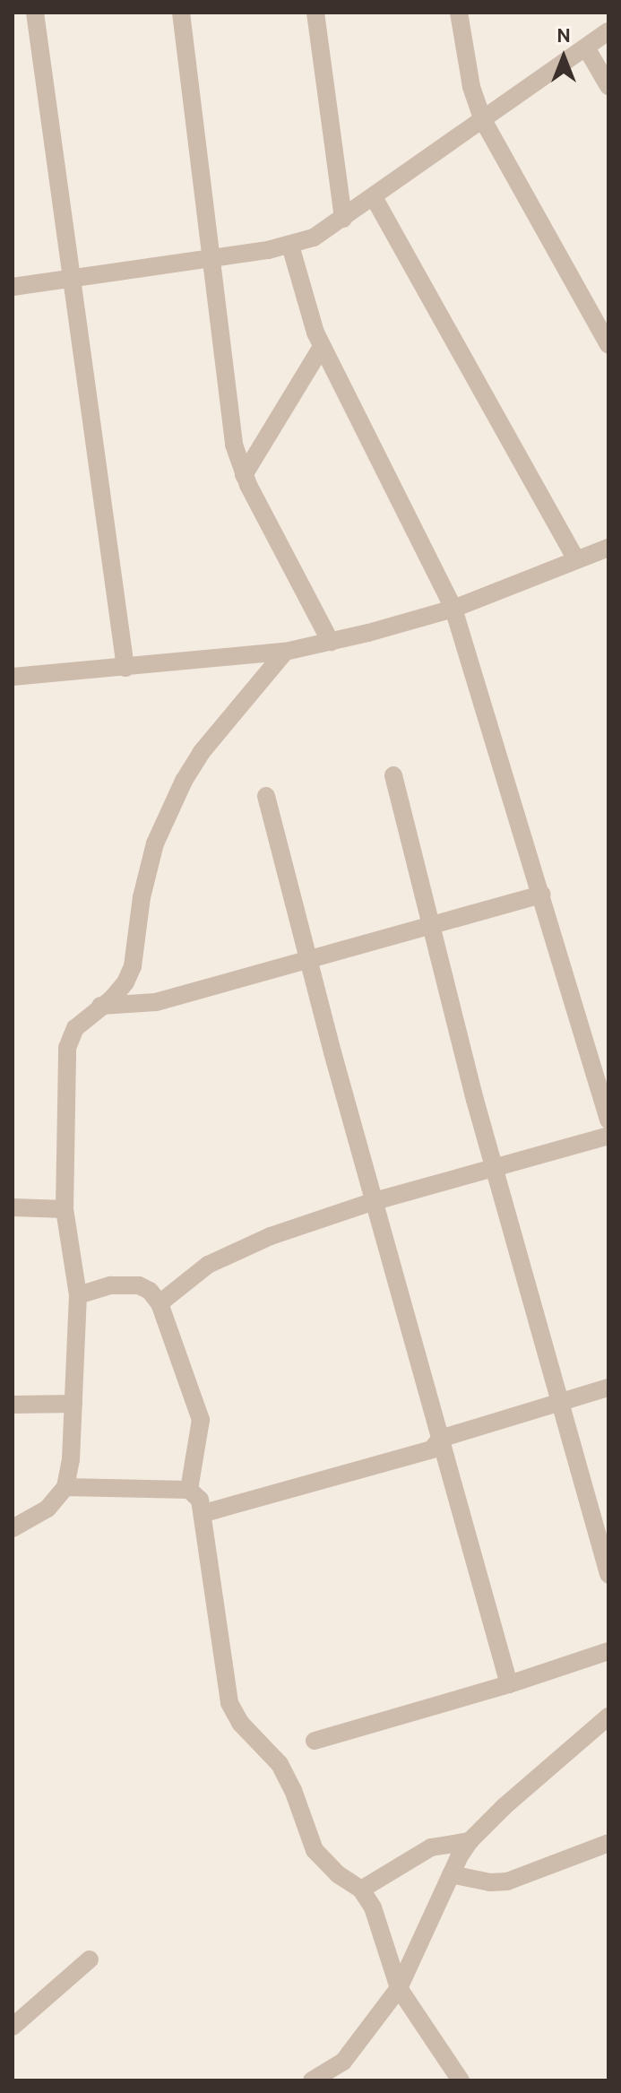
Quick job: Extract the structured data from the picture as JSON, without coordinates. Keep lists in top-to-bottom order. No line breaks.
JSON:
{"north":"top"}
